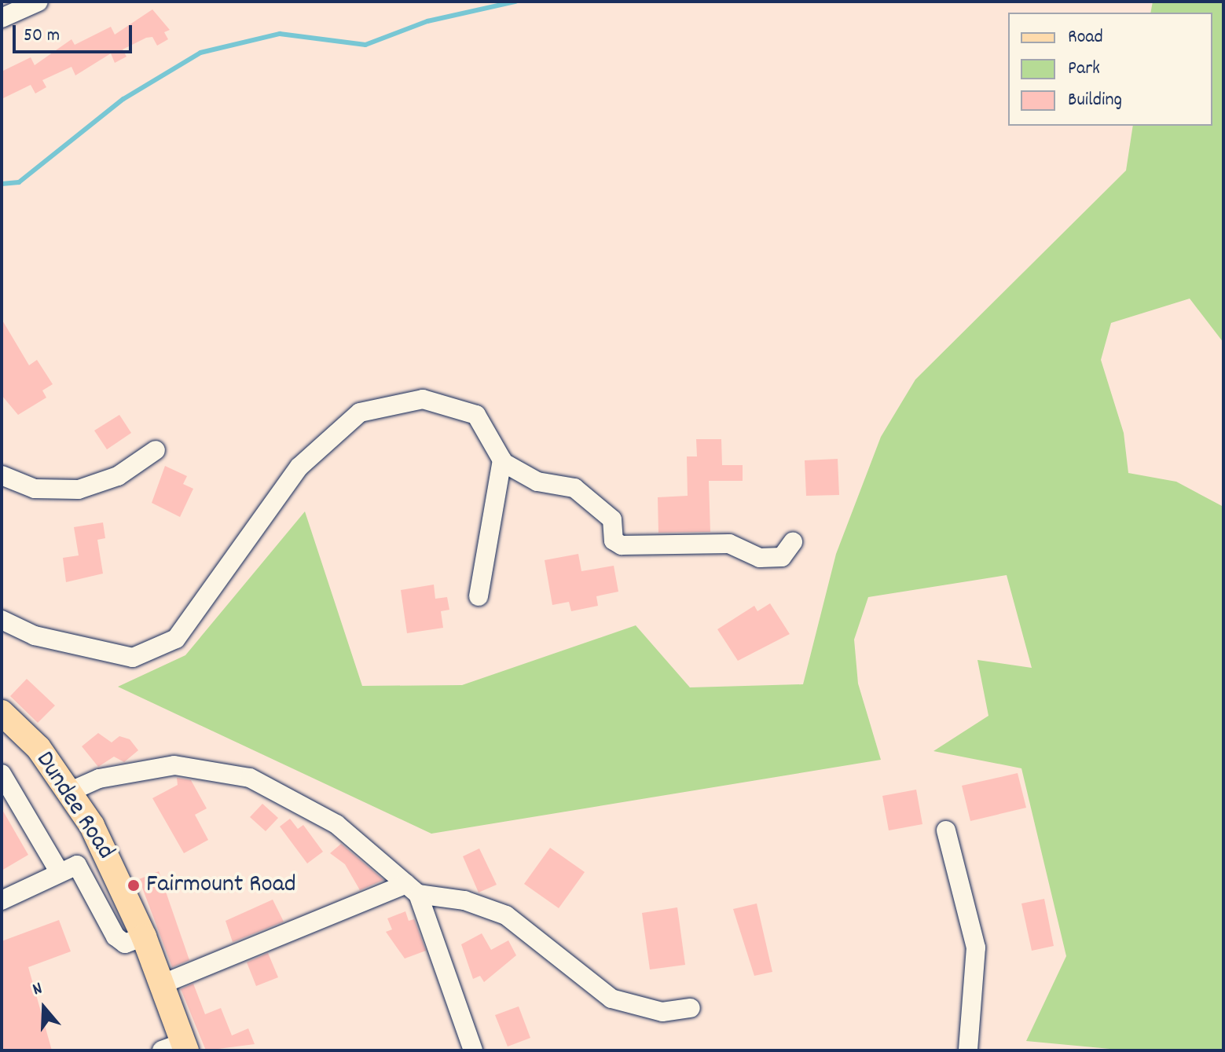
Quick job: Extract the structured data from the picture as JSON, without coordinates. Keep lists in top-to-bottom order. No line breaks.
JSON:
{"streets":{"main road":["Dundee Road"]},"places":["Fairmount Road"],"legend":["Road","Park","Building"],"scale_bar":"50 m","north":"top"}
